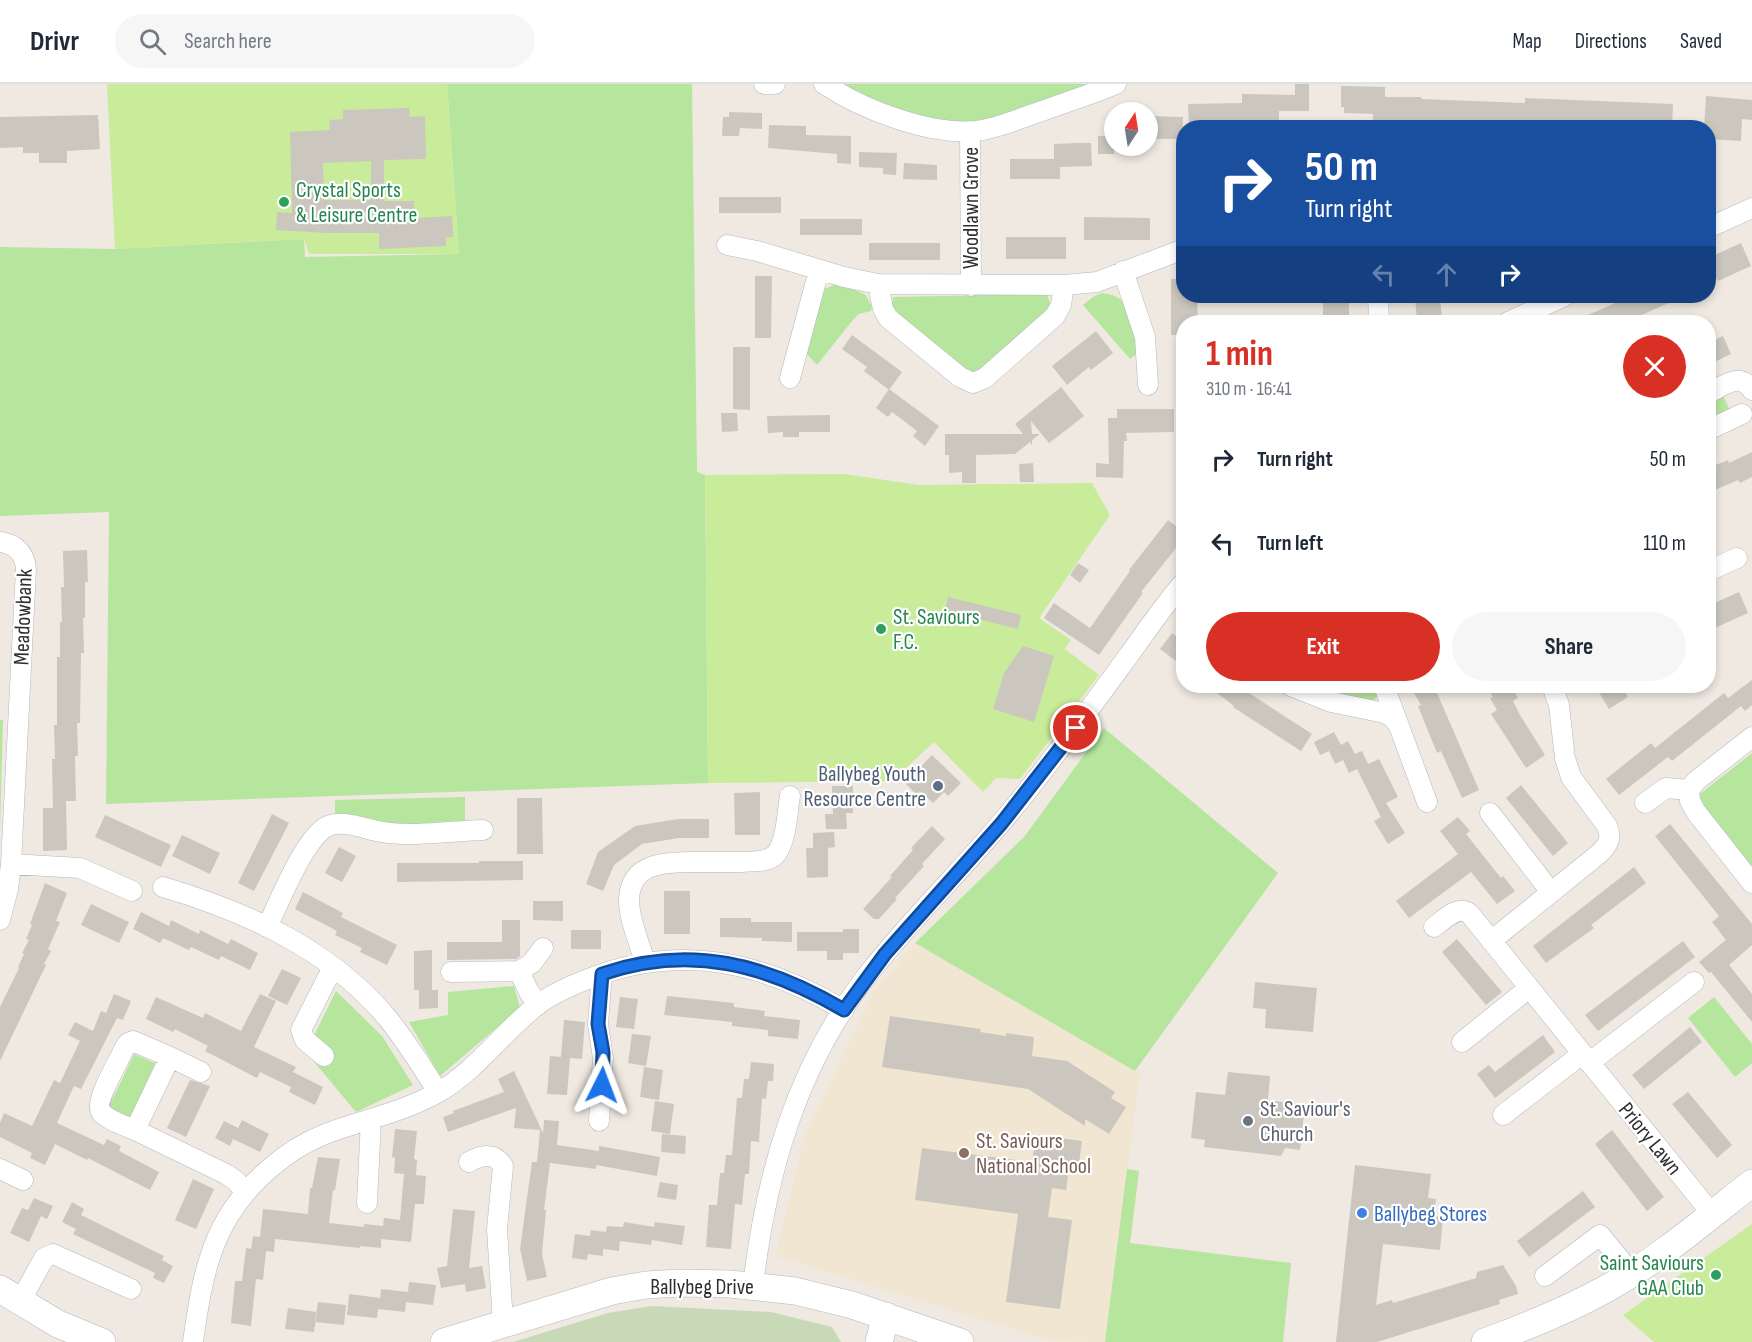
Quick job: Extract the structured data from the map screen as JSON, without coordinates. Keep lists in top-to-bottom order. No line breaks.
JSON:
{"streets":{"street":["Woodlawn Grove","Meadowbank","Priory Lawn","Ballybeg Drive"]},"places":["Crystal Sports & Leisure Centre","St. Saviours F.C.","Ballybeg Youth Resource Centre","St. Saviour's Church","St. Saviours National School","Ballybeg Stores","Saint Saviours GAA Club"],"north":"top","page":{"header":"Drivr","search":"Search here","nav":["Map","Directions","Saved"],"turn":["50 m","Turn right"],"heading":["1 min","310 m · 16:41"],"list":[{"name":"Turn right","value":"50 m"},{"name":"Turn left","value":"110 m"}],"buttons":["Exit","Share"]}}
